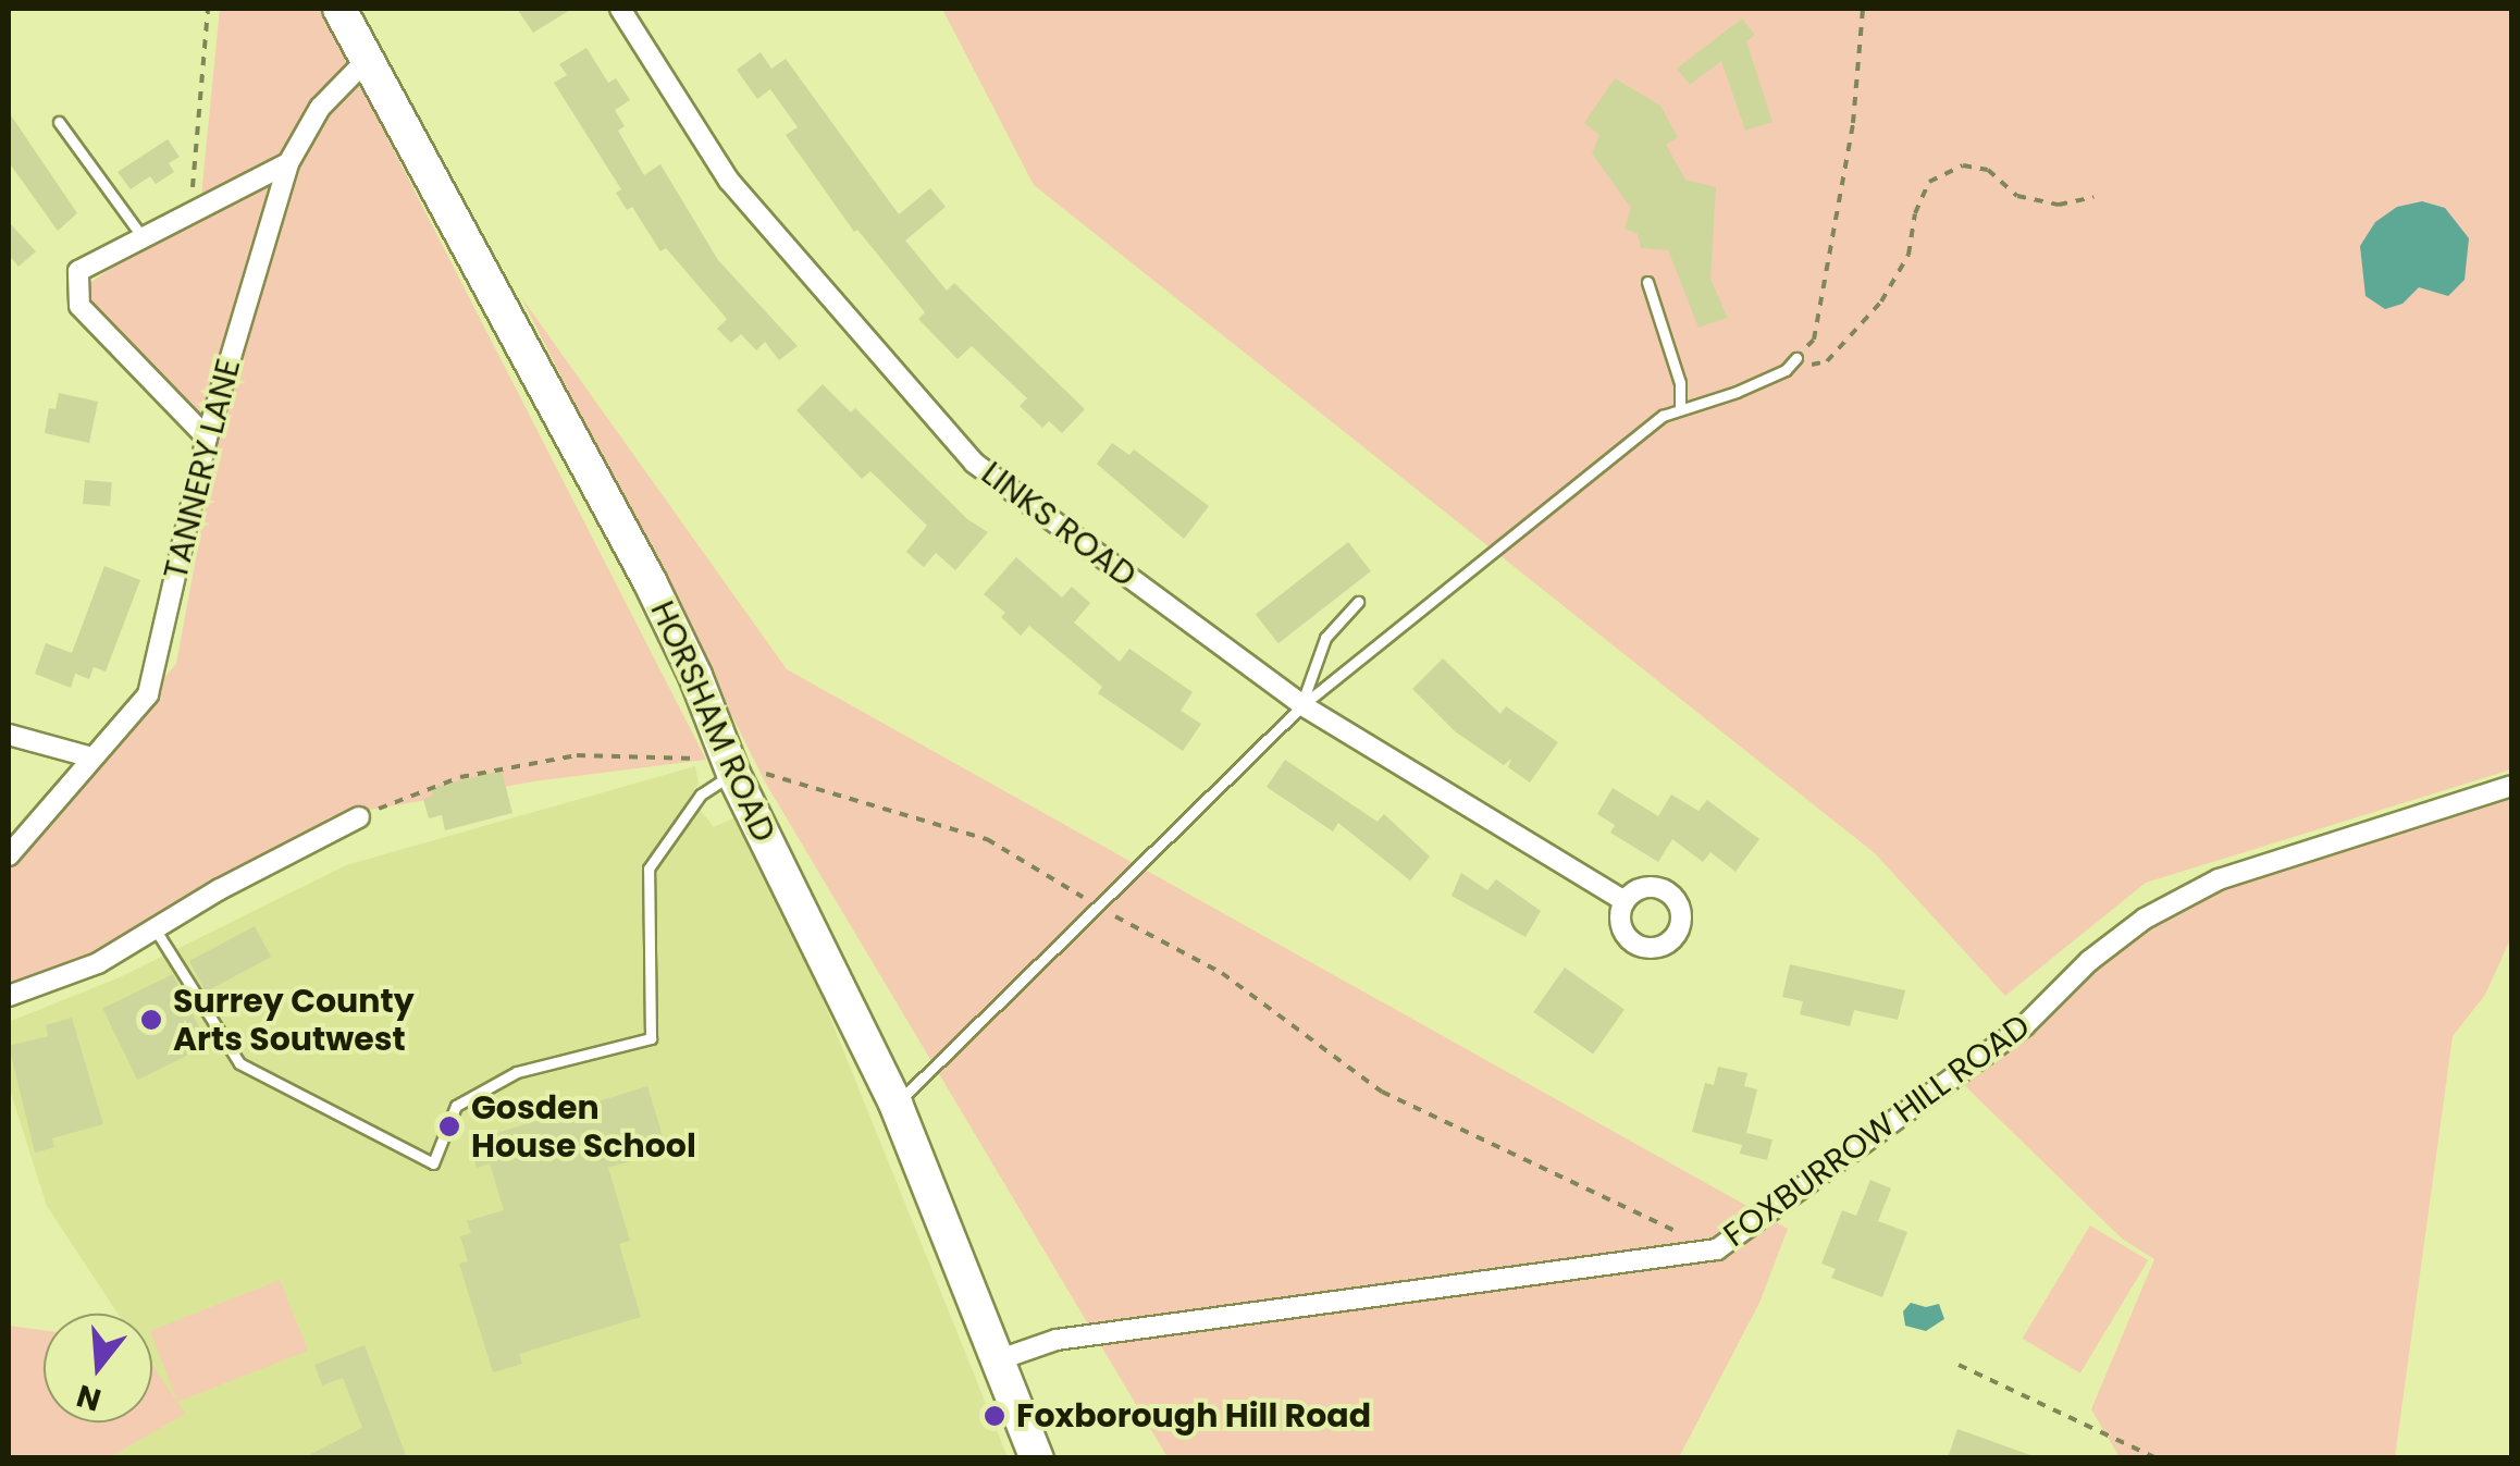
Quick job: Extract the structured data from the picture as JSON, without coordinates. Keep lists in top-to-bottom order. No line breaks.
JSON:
{"streets":{"main road":["HORSHAM ROAD"],"street":["TANNERY LANE","LINKS ROAD","FOXBURROW HILL ROAD"]},"crossings":[["TANNERY LANE","HORSHAM ROAD"],["HORSHAM ROAD","FOXBURROW HILL ROAD"]],"places":["Surrey County Arts Soutwest","Gosden House School","Foxborough Hill Road"],"north":"bottom"}
